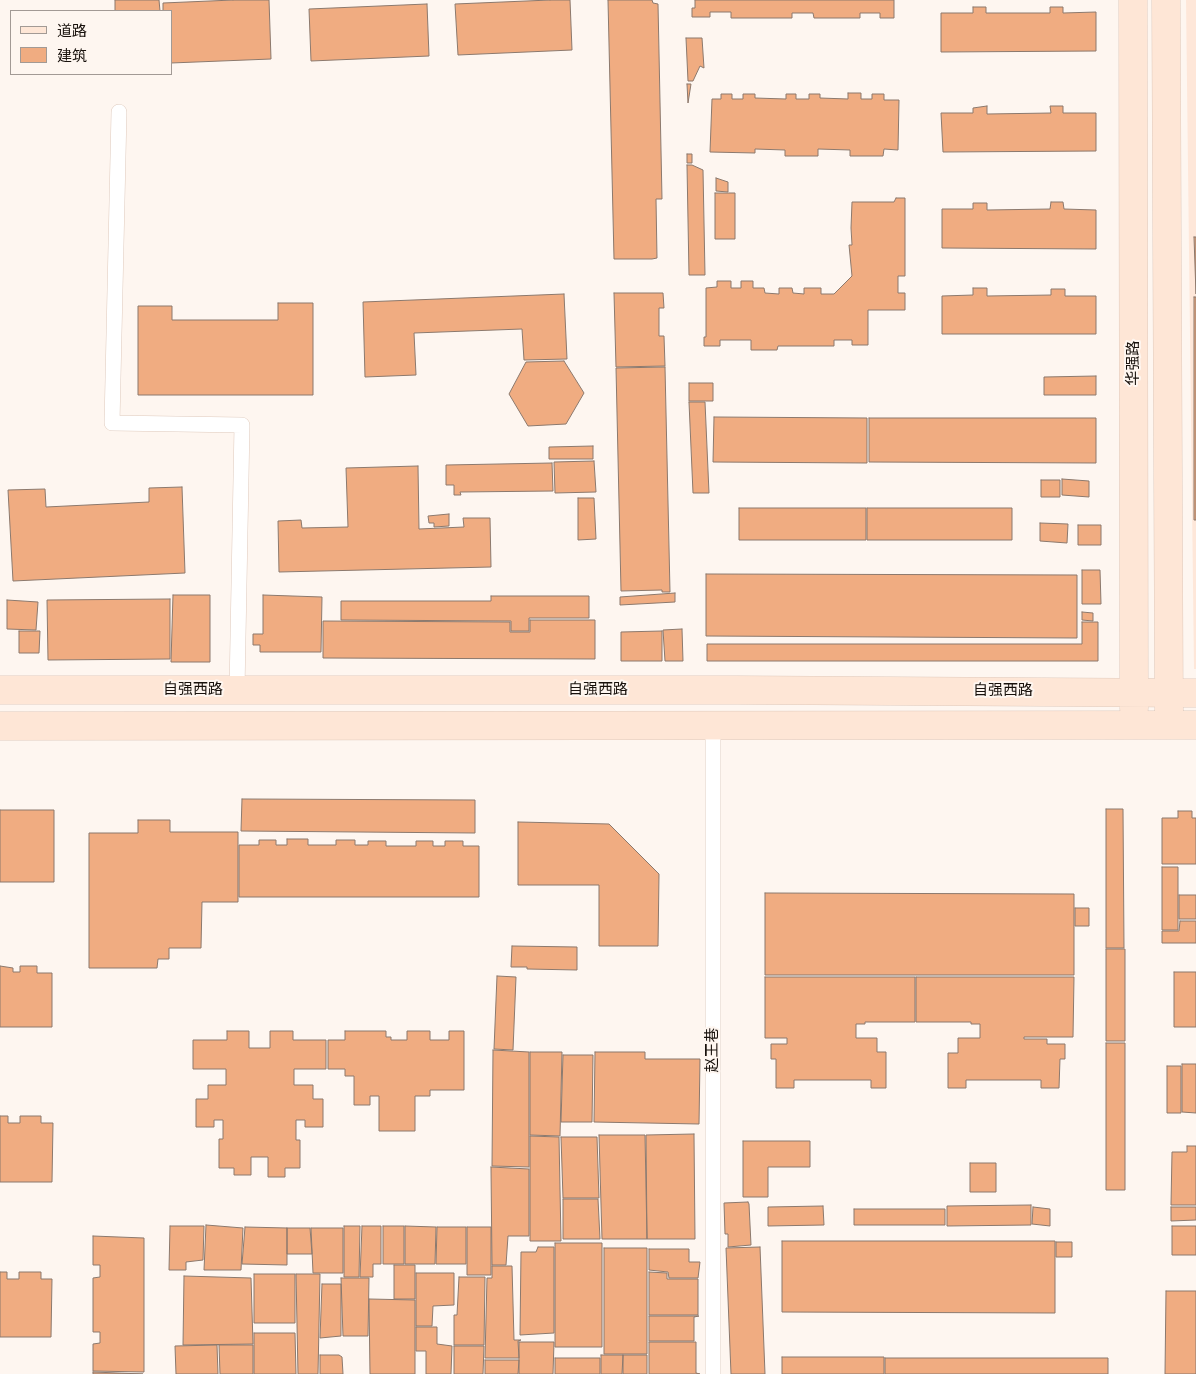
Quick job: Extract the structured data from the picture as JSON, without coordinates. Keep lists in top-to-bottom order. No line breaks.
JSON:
{"streets":{"main road":["华强路","自强西路"],"lane":["赵王巷"]},"crossings":[["华强路","自强西路"]],"legend":["道路","建筑"]}
